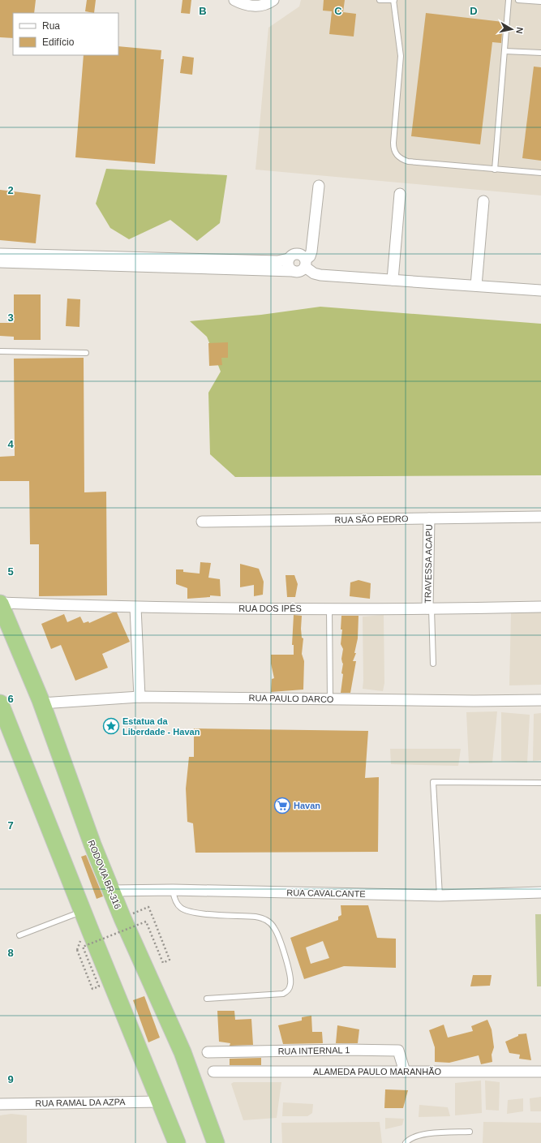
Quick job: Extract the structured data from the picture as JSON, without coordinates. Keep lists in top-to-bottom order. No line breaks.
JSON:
{"streets":{"highway":["RODOVIA BR-316"],"street":["RUA SÃO PEDRO","TRAVESSA ACAPU","RUA DOS IPÊS","RUA PAULO DARCO","RUA CAVALCANTE","RUA INTERNAL 1","ALAMEDA PAULO MARANHÃO","RUA RAMAL DA AZPA"]},"crossings":[["RUA SÃO PEDRO","TRAVESSA ACAPU"],["TRAVESSA ACAPU","RUA DOS IPÊS"],["RUA DOS IPÊS","RODOVIA BR-316"],["RUA PAULO DARCO","RODOVIA BR-316"],["RODOVIA BR-316","RUA CAVALCANTE"],["RUA INTERNAL 1","ALAMEDA PAULO MARANHÃO"]],"places":{"place":["Estatua da Liberdade - Havan"],"supermarket":["Havan"]},"legend":["Rua","Edifício"],"north":"right","grid":{"columns":["B","C","D"],"rows":["2","3","4","5","6","7","8","9"]}}
